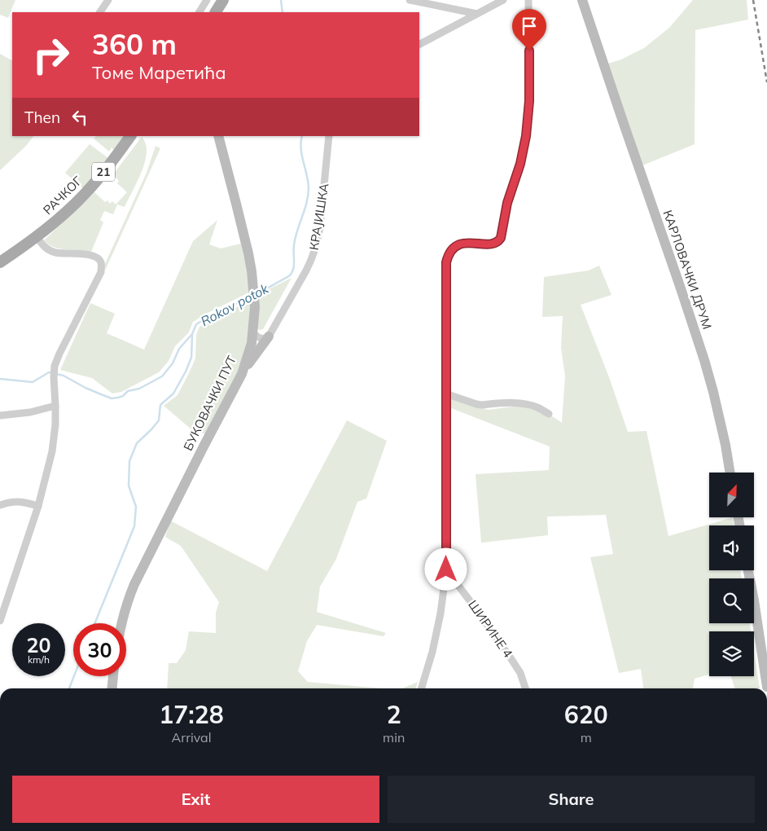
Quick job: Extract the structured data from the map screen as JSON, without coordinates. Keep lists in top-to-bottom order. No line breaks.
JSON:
{"streets":{"main road":["21","РАЧКОГ","КАРЛОВАЧКИ ДРУМ","БУКОВАЧКИ ПУТ"],"street":["КРАЈИШКА","ШИРИНЕ 4"]},"water":["Rokov potok"],"north":"top right","page":{"turn":["360 m","Томе Маретића"],"then":"Then","speed":"20 km/h","limit":"30","eta":["17:28","Arrival","2","min","620","m"],"buttons":["Exit","Share"]}}
